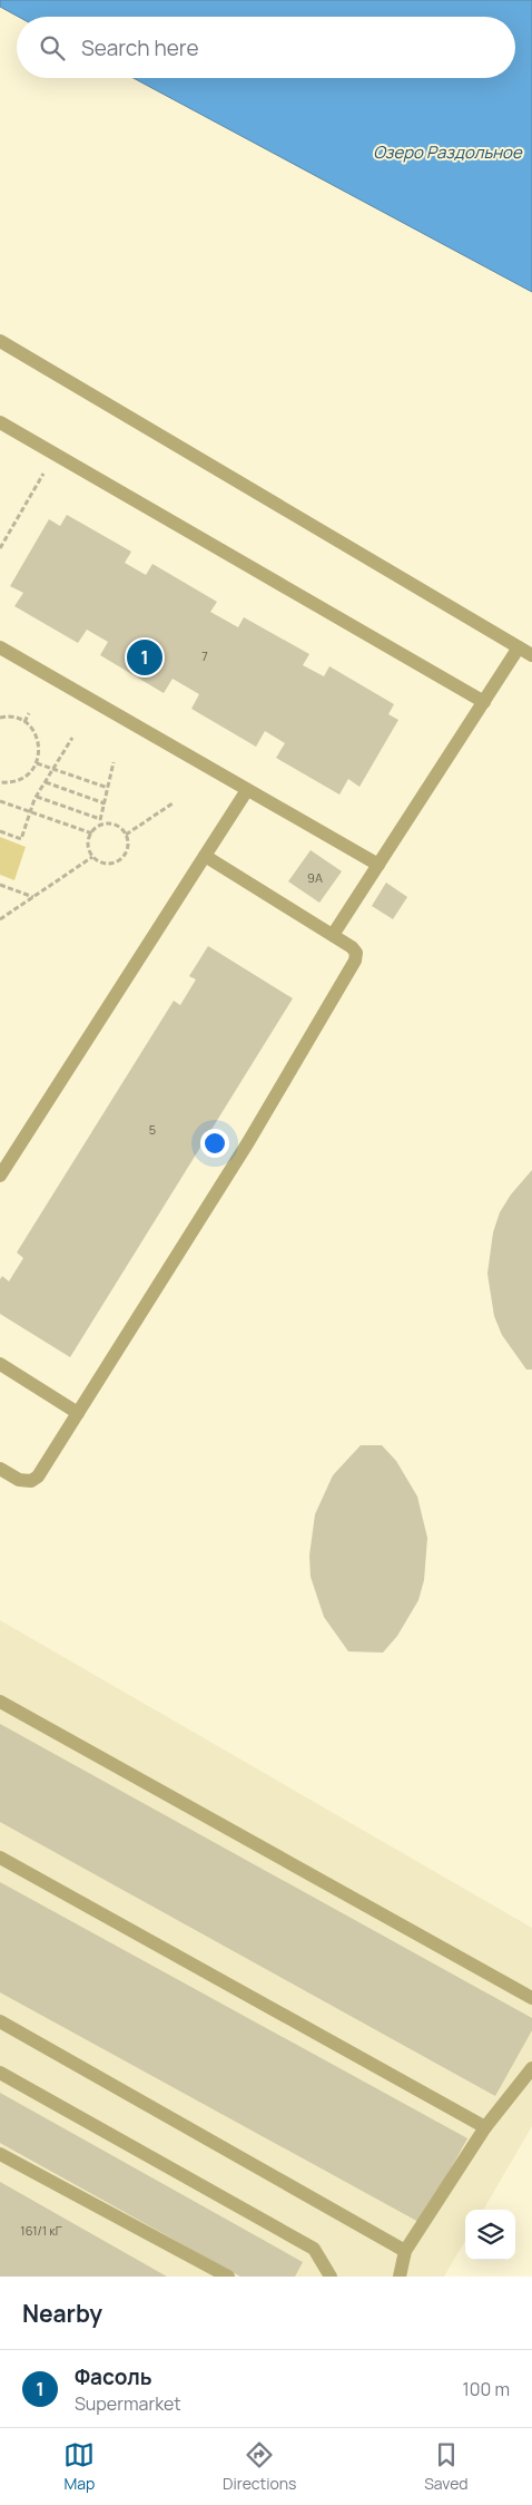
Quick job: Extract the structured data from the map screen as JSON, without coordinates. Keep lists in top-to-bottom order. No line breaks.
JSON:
{"water":["Озеро Раздольное"],"house_numbers":["7","9А","5","161/1 кГ"],"page":{"search":"Search here","pins":"1","heading":"Nearby","list":[{"mark":"1","name":"Фасоль","note":"Supermarket","value":"100 m"}],"nav":["Map","Directions","Saved"]}}
